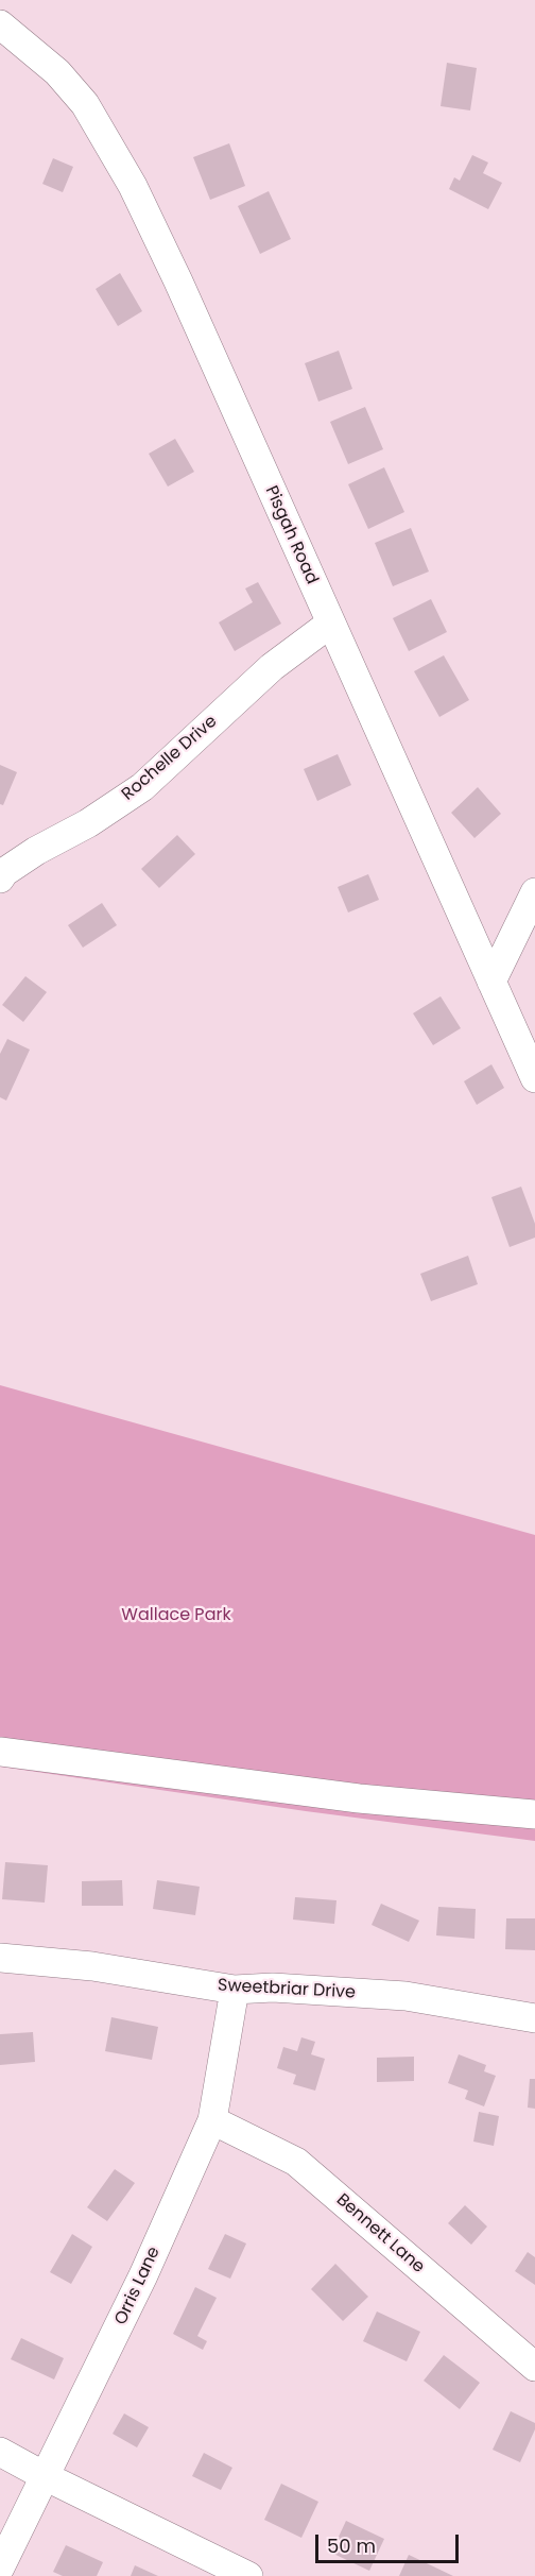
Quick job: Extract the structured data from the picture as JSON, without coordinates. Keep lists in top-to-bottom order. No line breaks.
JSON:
{"streets":{"street":["Pisgah Road","Rochelle Drive","Sweetbriar Drive","Bennett Lane","Orris Lane"]},"crossings":[["Pisgah Road","Rochelle Drive"],["Sweetbriar Drive","Orris Lane"],["Bennett Lane","Orris Lane"]],"parks":["Wallace Park"],"scale_bar":"50 m"}
